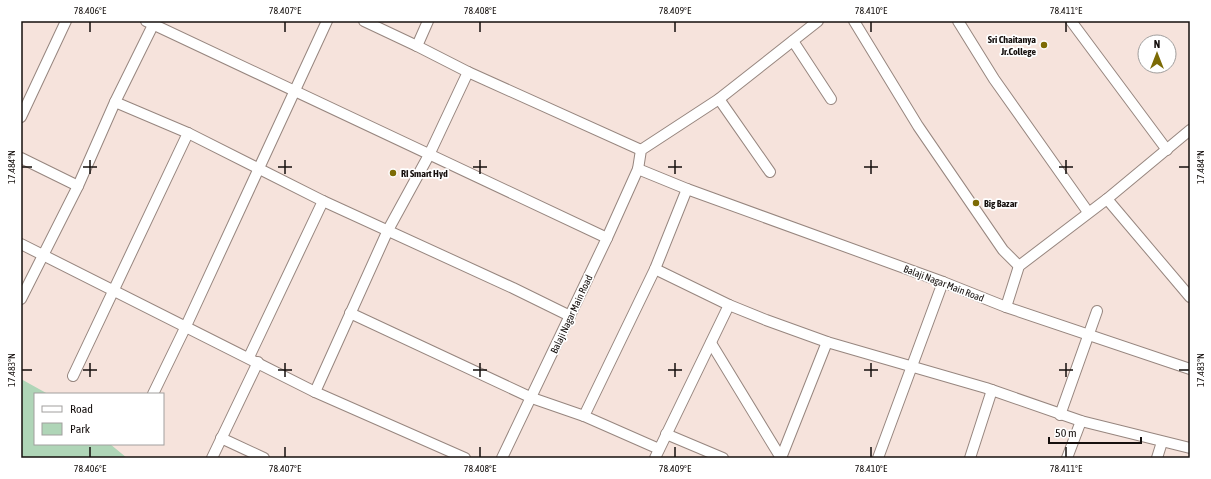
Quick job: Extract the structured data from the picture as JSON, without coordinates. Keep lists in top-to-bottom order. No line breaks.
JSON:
{"streets":{"street":["Balaji Nagar Main Road"]},"places":["Sri Chaitanya Jr.College","RI Smart Hyd","Big Bazar"],"legend":["Road","Park"],"scale_bar":"50 m","north":"top","coordinates":["78.406°E","78.407°E","78.408°E","78.409°E","78.410°E","78.411°E","17.484°N","17.483°N"]}
